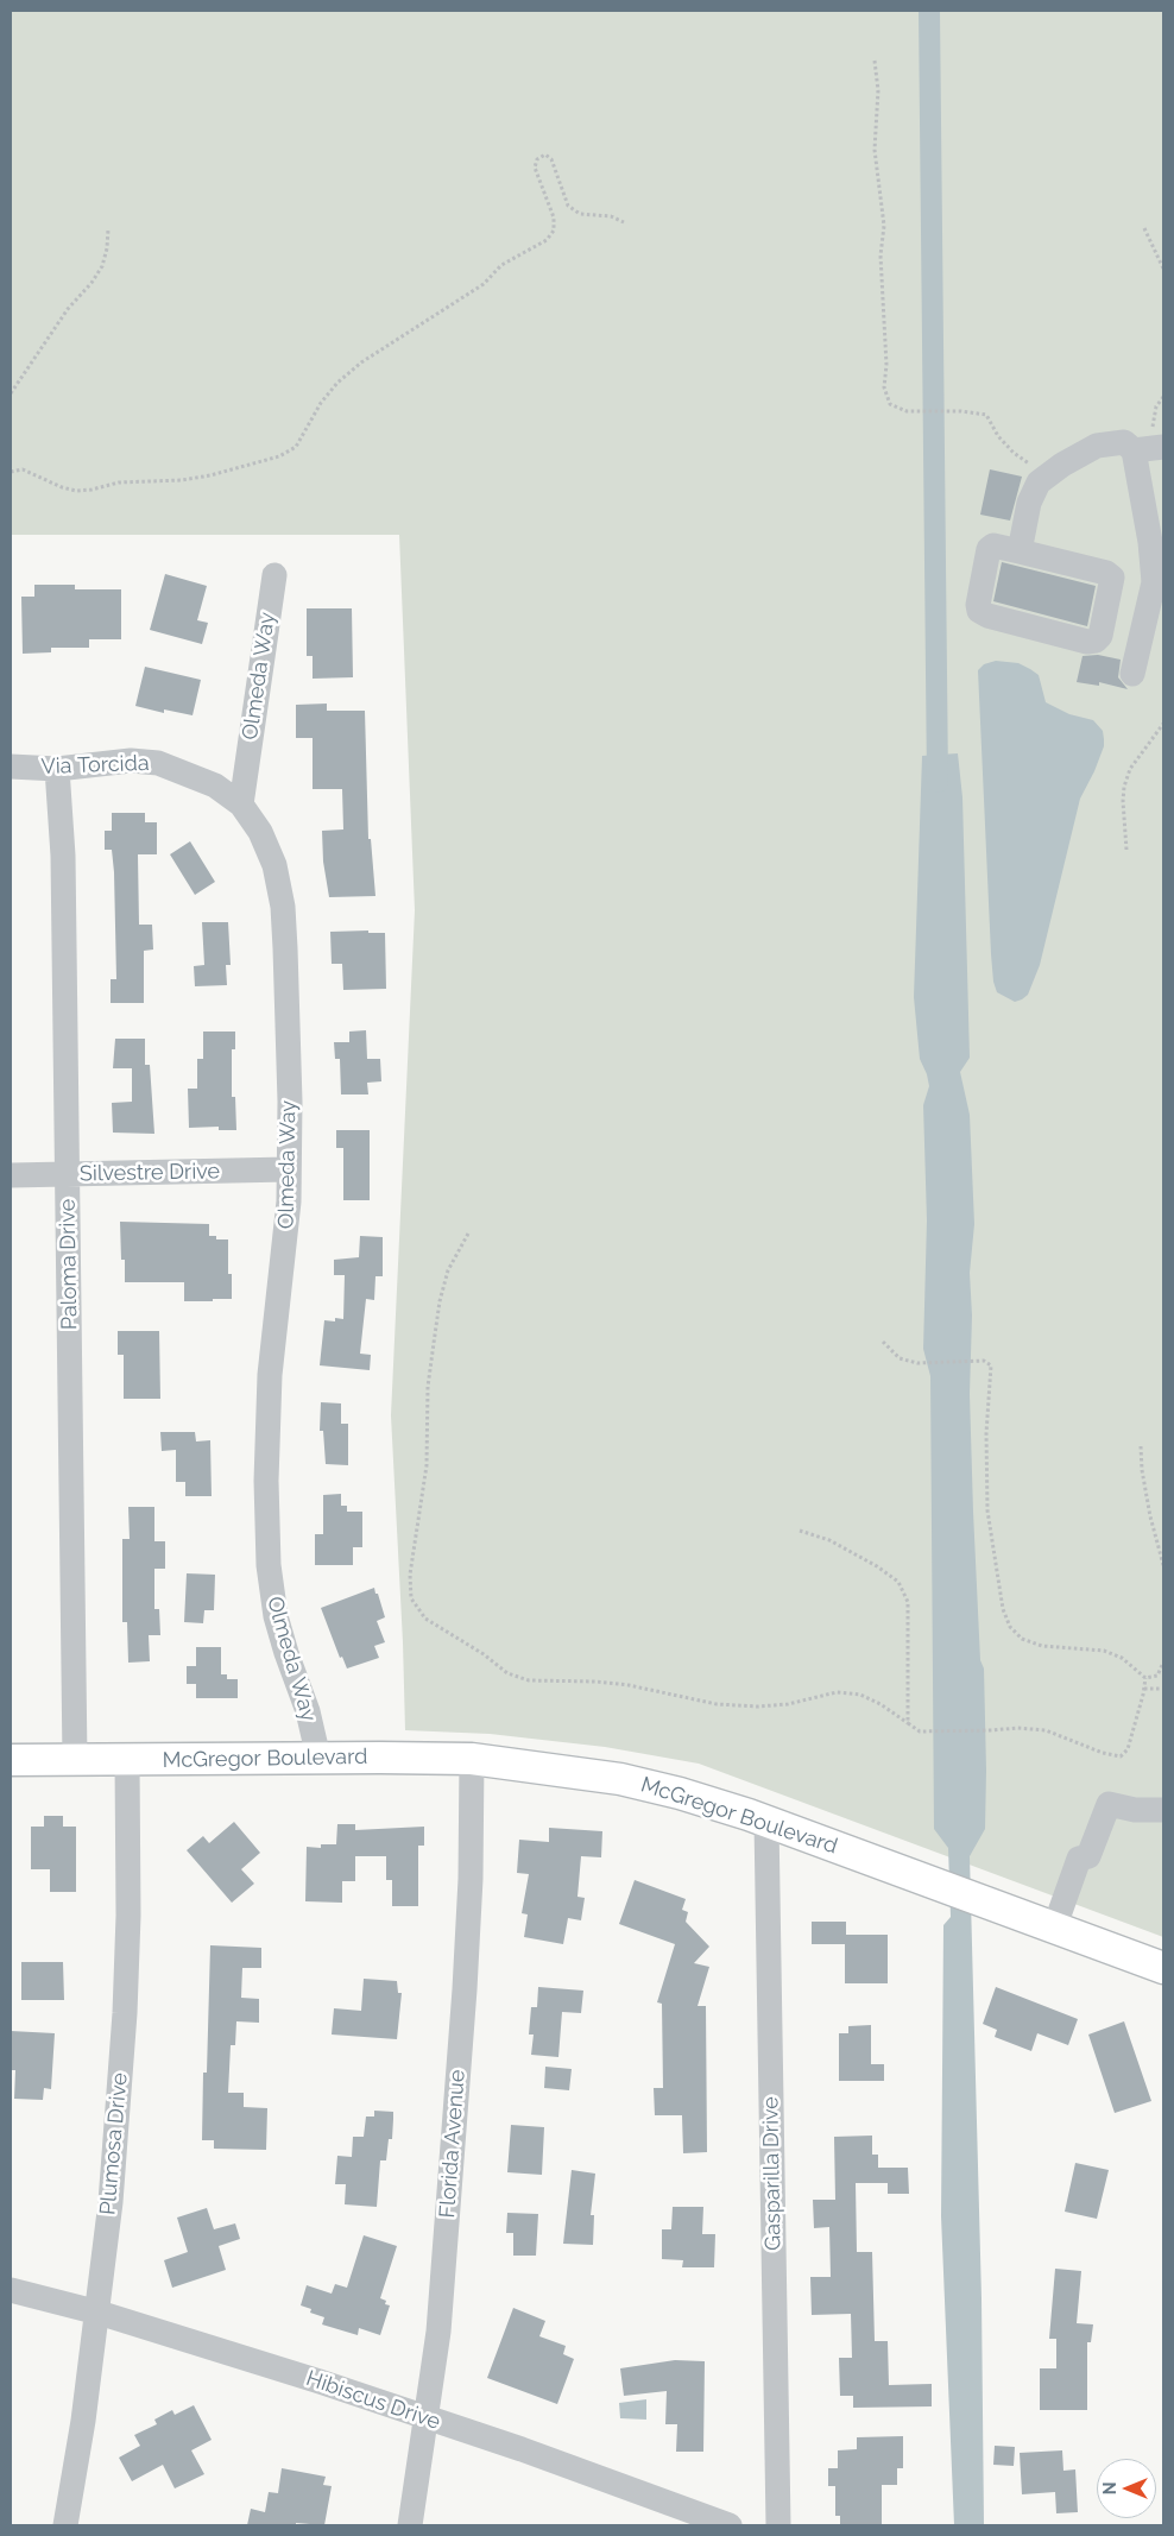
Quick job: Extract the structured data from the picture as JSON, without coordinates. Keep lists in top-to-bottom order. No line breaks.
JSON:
{"streets":{"main road":["McGregor Boulevard"],"street":["Olmeda Way","Via Torcida","Silvestre Drive","Paloma Drive","Plumosa Drive","Florida Avenue","Gasparilla Drive","Hibiscus Drive"]},"crossings":[["Olmeda Way","Via Torcida"],["Olmeda Way","Silvestre Drive"],["Olmeda Way","McGregor Boulevard"],["Via Torcida","Paloma Drive"],["Silvestre Drive","Paloma Drive"],["Paloma Drive","McGregor Boulevard"],["McGregor Boulevard","Plumosa Drive"],["McGregor Boulevard","Florida Avenue"],["McGregor Boulevard","Gasparilla Drive"],["Plumosa Drive","Hibiscus Drive"],["Florida Avenue","Hibiscus Drive"]],"north":"left"}
